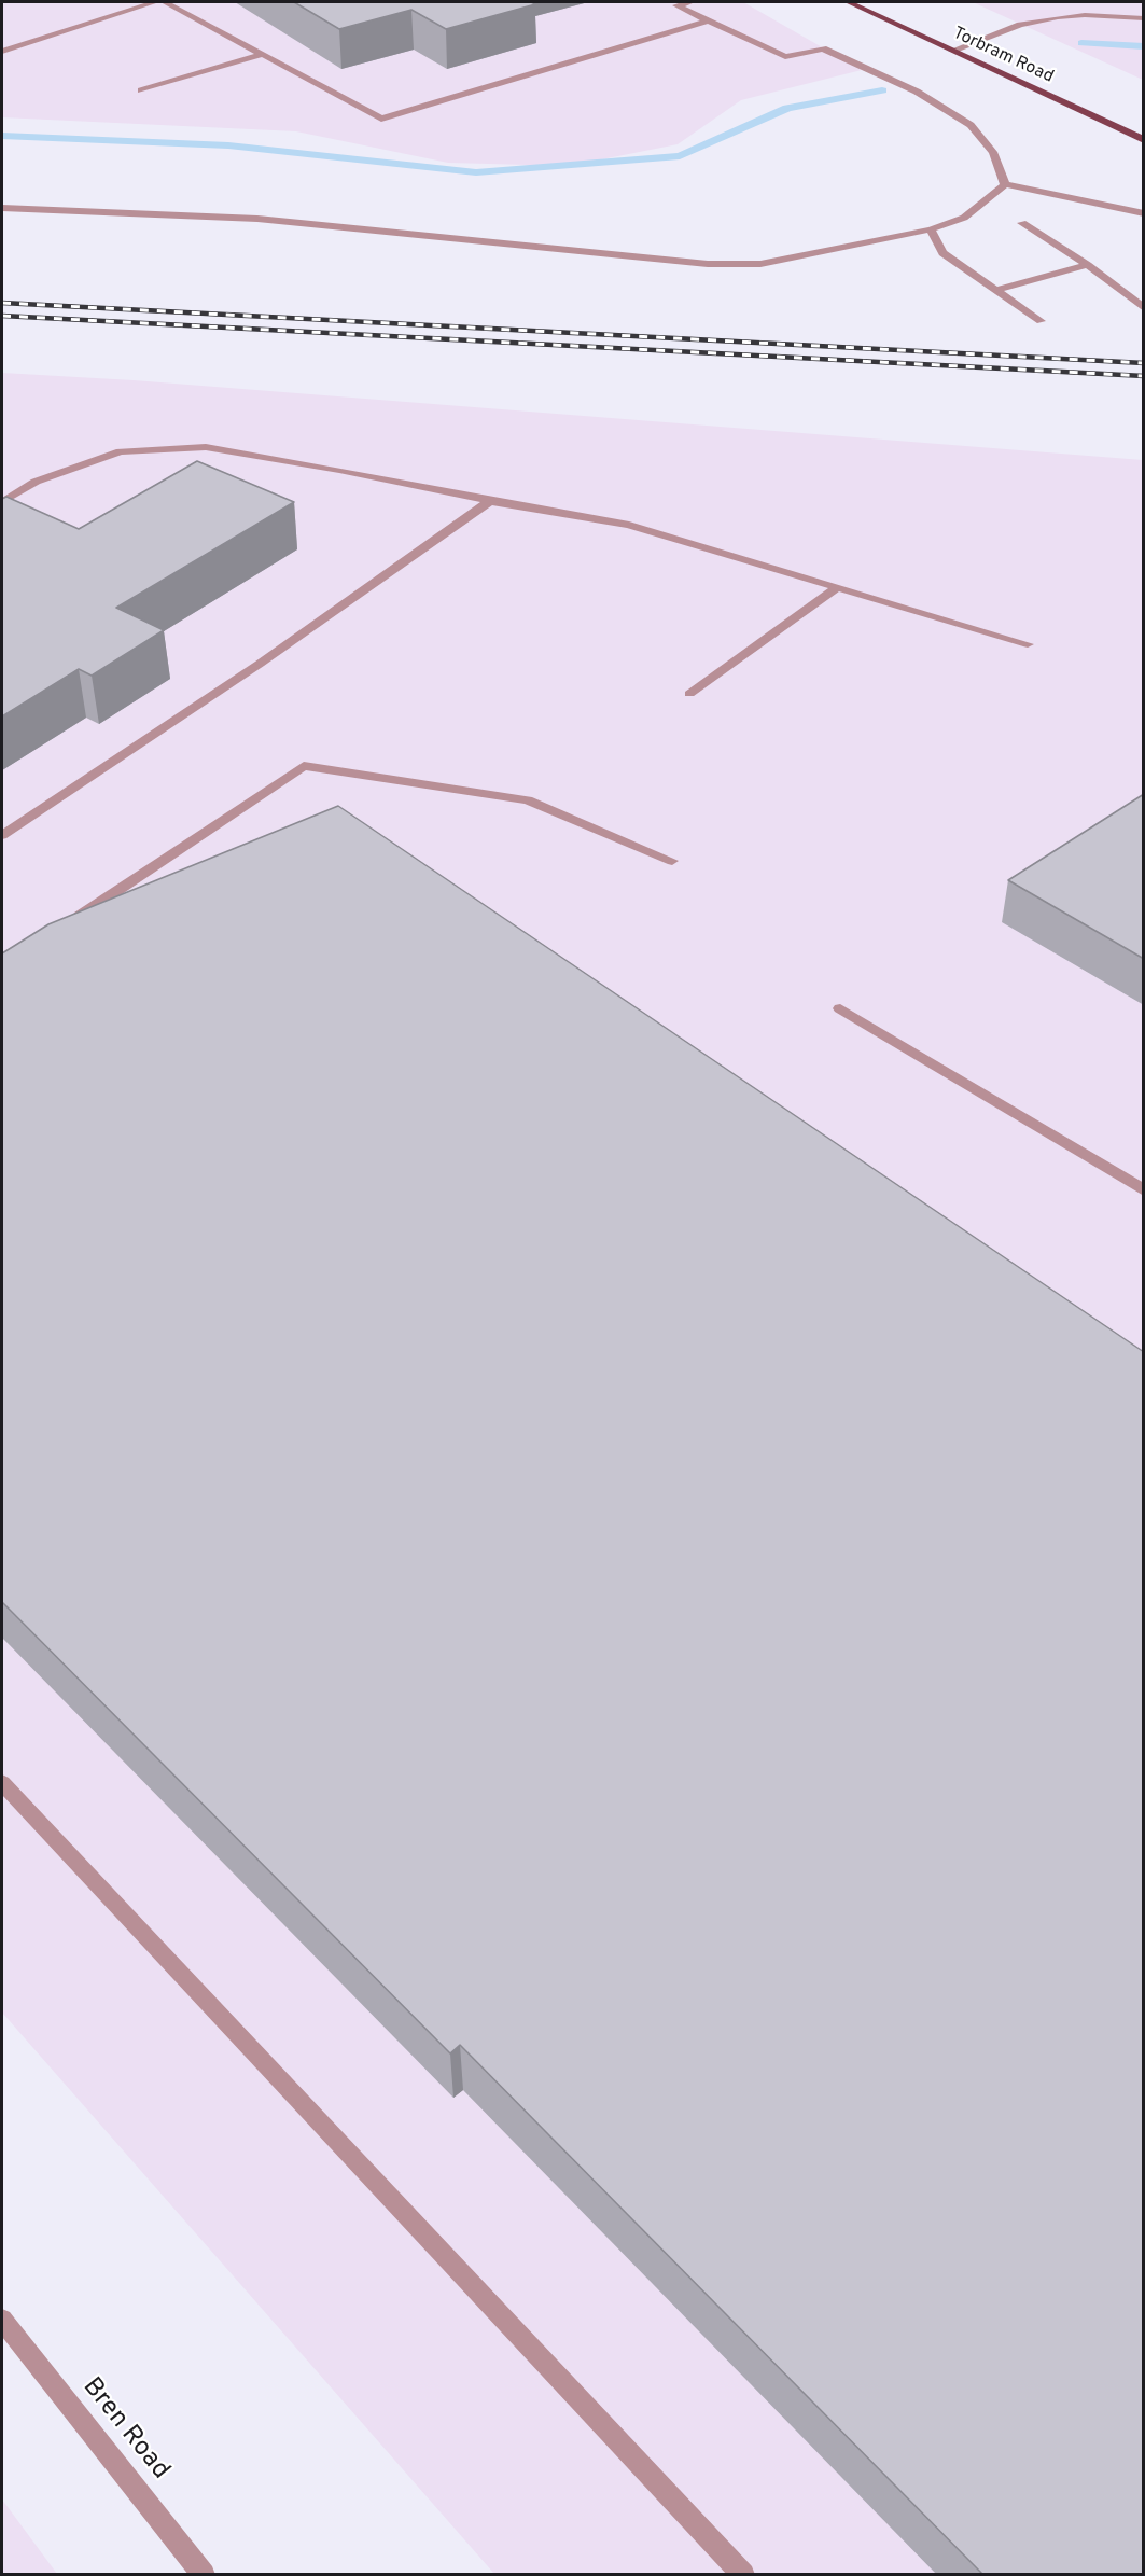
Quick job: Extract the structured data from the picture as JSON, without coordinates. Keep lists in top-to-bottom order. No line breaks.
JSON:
{"streets":{"main road":["Torbram Road"],"street":["Bren Road"]}}
